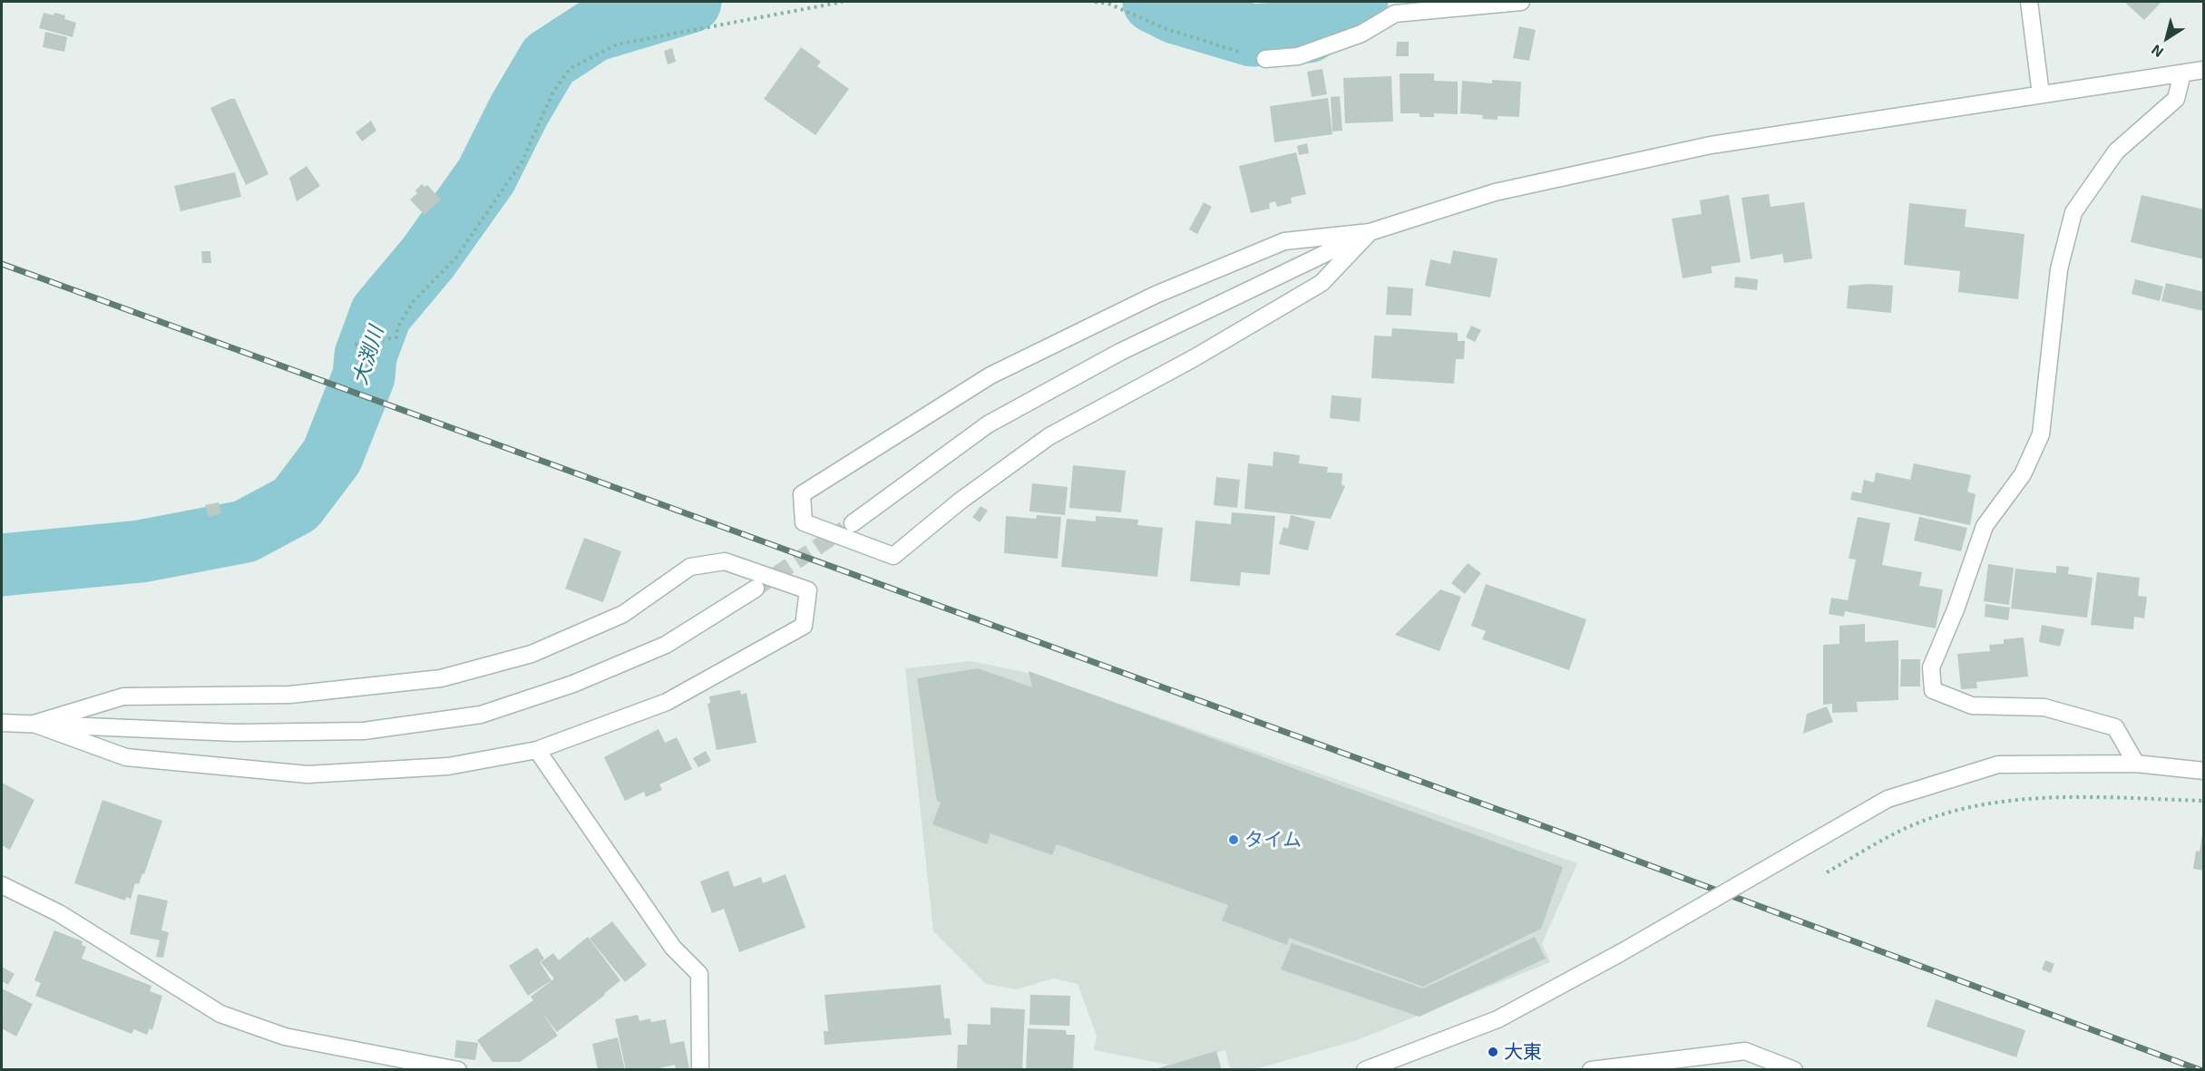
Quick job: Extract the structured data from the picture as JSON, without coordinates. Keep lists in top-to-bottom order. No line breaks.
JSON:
{"water":["大渕川"],"places":["タイム","大東"],"north":"bottom left"}
